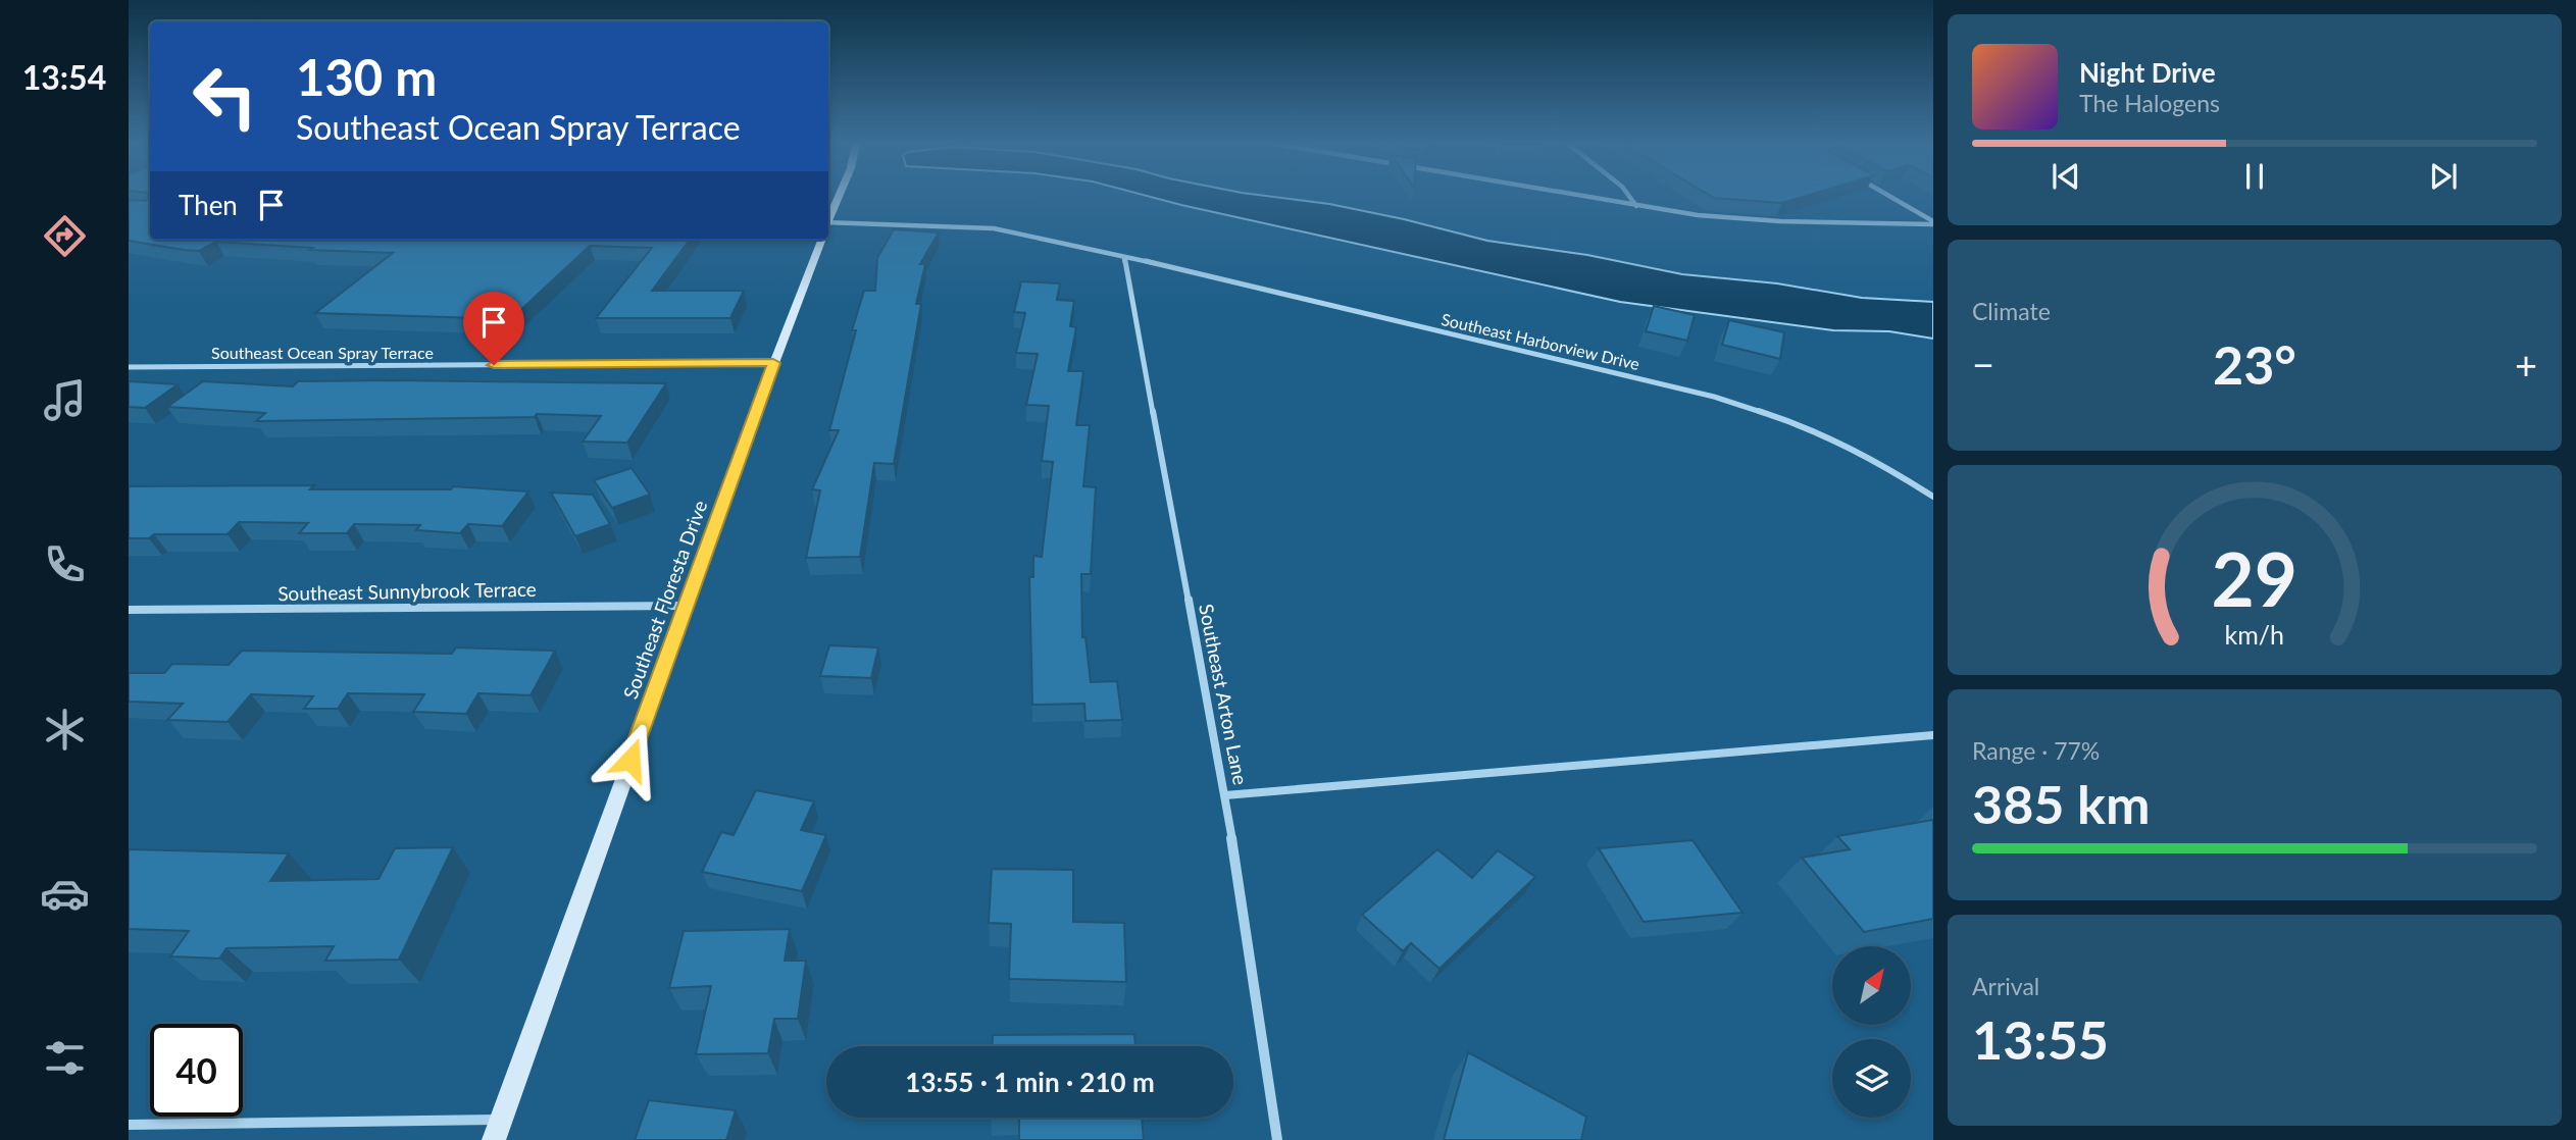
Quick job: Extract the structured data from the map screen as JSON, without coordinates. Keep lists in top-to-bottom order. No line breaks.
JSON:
{"streets":{"street":["Southeast Harborview Drive","Southeast Ocean Spray Terrace","Southeast Sunnybrook Terrace","Southeast Floresta Drive","Southeast Arton Lane"]},"crossings":[["Southeast Harborview Drive","Southeast Arton Lane"],["Southeast Ocean Spray Terrace","Southeast Floresta Drive"],["Southeast Sunnybrook Terrace","Southeast Floresta Drive"]],"north":"top right","page":{"tabs":"13:54","turn":["130 m","Southeast Ocean Spray Terrace"],"song":["Night Drive","The Halogens"],"then":"Then","tile":["Climate",["Range · 77%","385 km"],["Arrival","13:55"]],"heat":["−","23°","+"],"limit":"40","trip":"13:55 · 1 min · 210 m","gauge":["29","km/h"]}}
